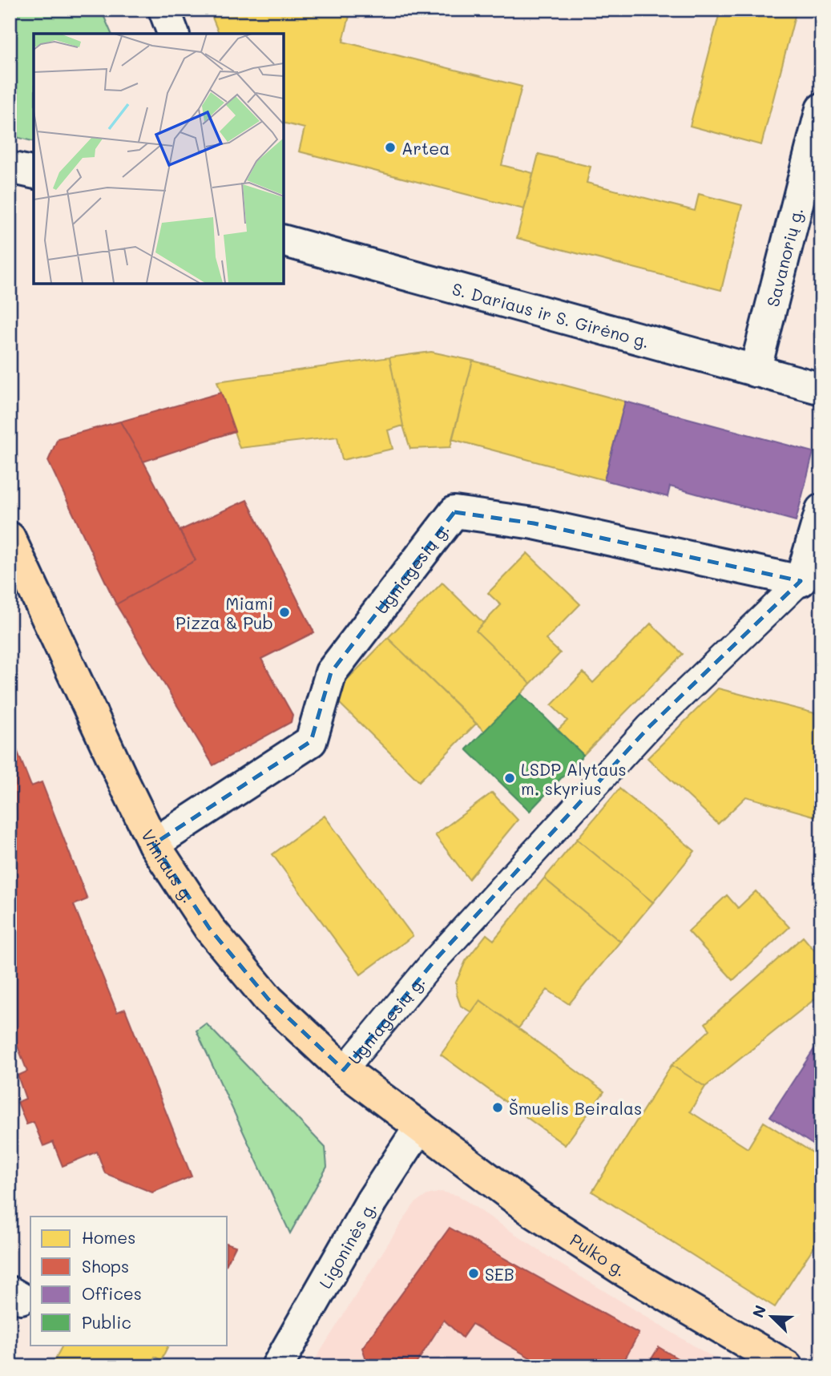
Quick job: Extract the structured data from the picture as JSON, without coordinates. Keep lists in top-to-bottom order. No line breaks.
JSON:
{"streets":{"main road":["Vilniaus g.","Pulko g."],"street":["Savanorių g.","S. Dariaus ir S. Girėno g.","Ugniagesių g.","Ligoninės g."]},"crossings":[["Savanorių g.","S. Dariaus ir S. Girėno g."],["Ugniagesių g.","Vilniaus g."],["Vilniaus g.","Ligoninės g."],["Vilniaus g.","Pulko g."],["Ligoninės g.","Pulko g."]],"places":["Artea","Miami Pizza & Pub","LSDP Alytaus m. skyrius","Šmuelis Beiralas","SEB"],"legend":["Homes","Shops","Offices","Public"],"north":"top left"}
